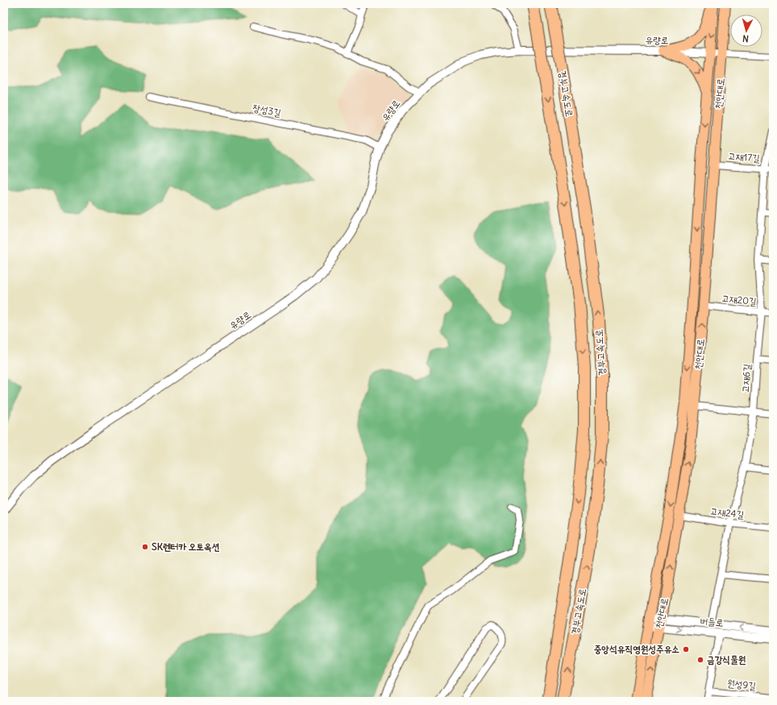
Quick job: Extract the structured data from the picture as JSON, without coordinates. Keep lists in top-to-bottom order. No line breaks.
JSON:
{"streets":{"highway":["경부고속도로"],"main road":["천안대로"],"street":["유량로","장성3길","고재17길","고재20길","고재6길","고재24길","버들로","원성9길"]},"crossings":[["유량로","천안대로"],["유량로","장성3길"],["천안대로","고재17길"],["천안대로","고재20길"],["천안대로","고재24길"],["천안대로","버들로"],["고재17길","고재6길"],["고재20길","고재6길"],["고재6길","고재24길"],["고재6길","버들로"]],"places":["SK렌터카 오토옥션","중앙석유직영원성주유소","금강식물원"],"north":"bottom"}
